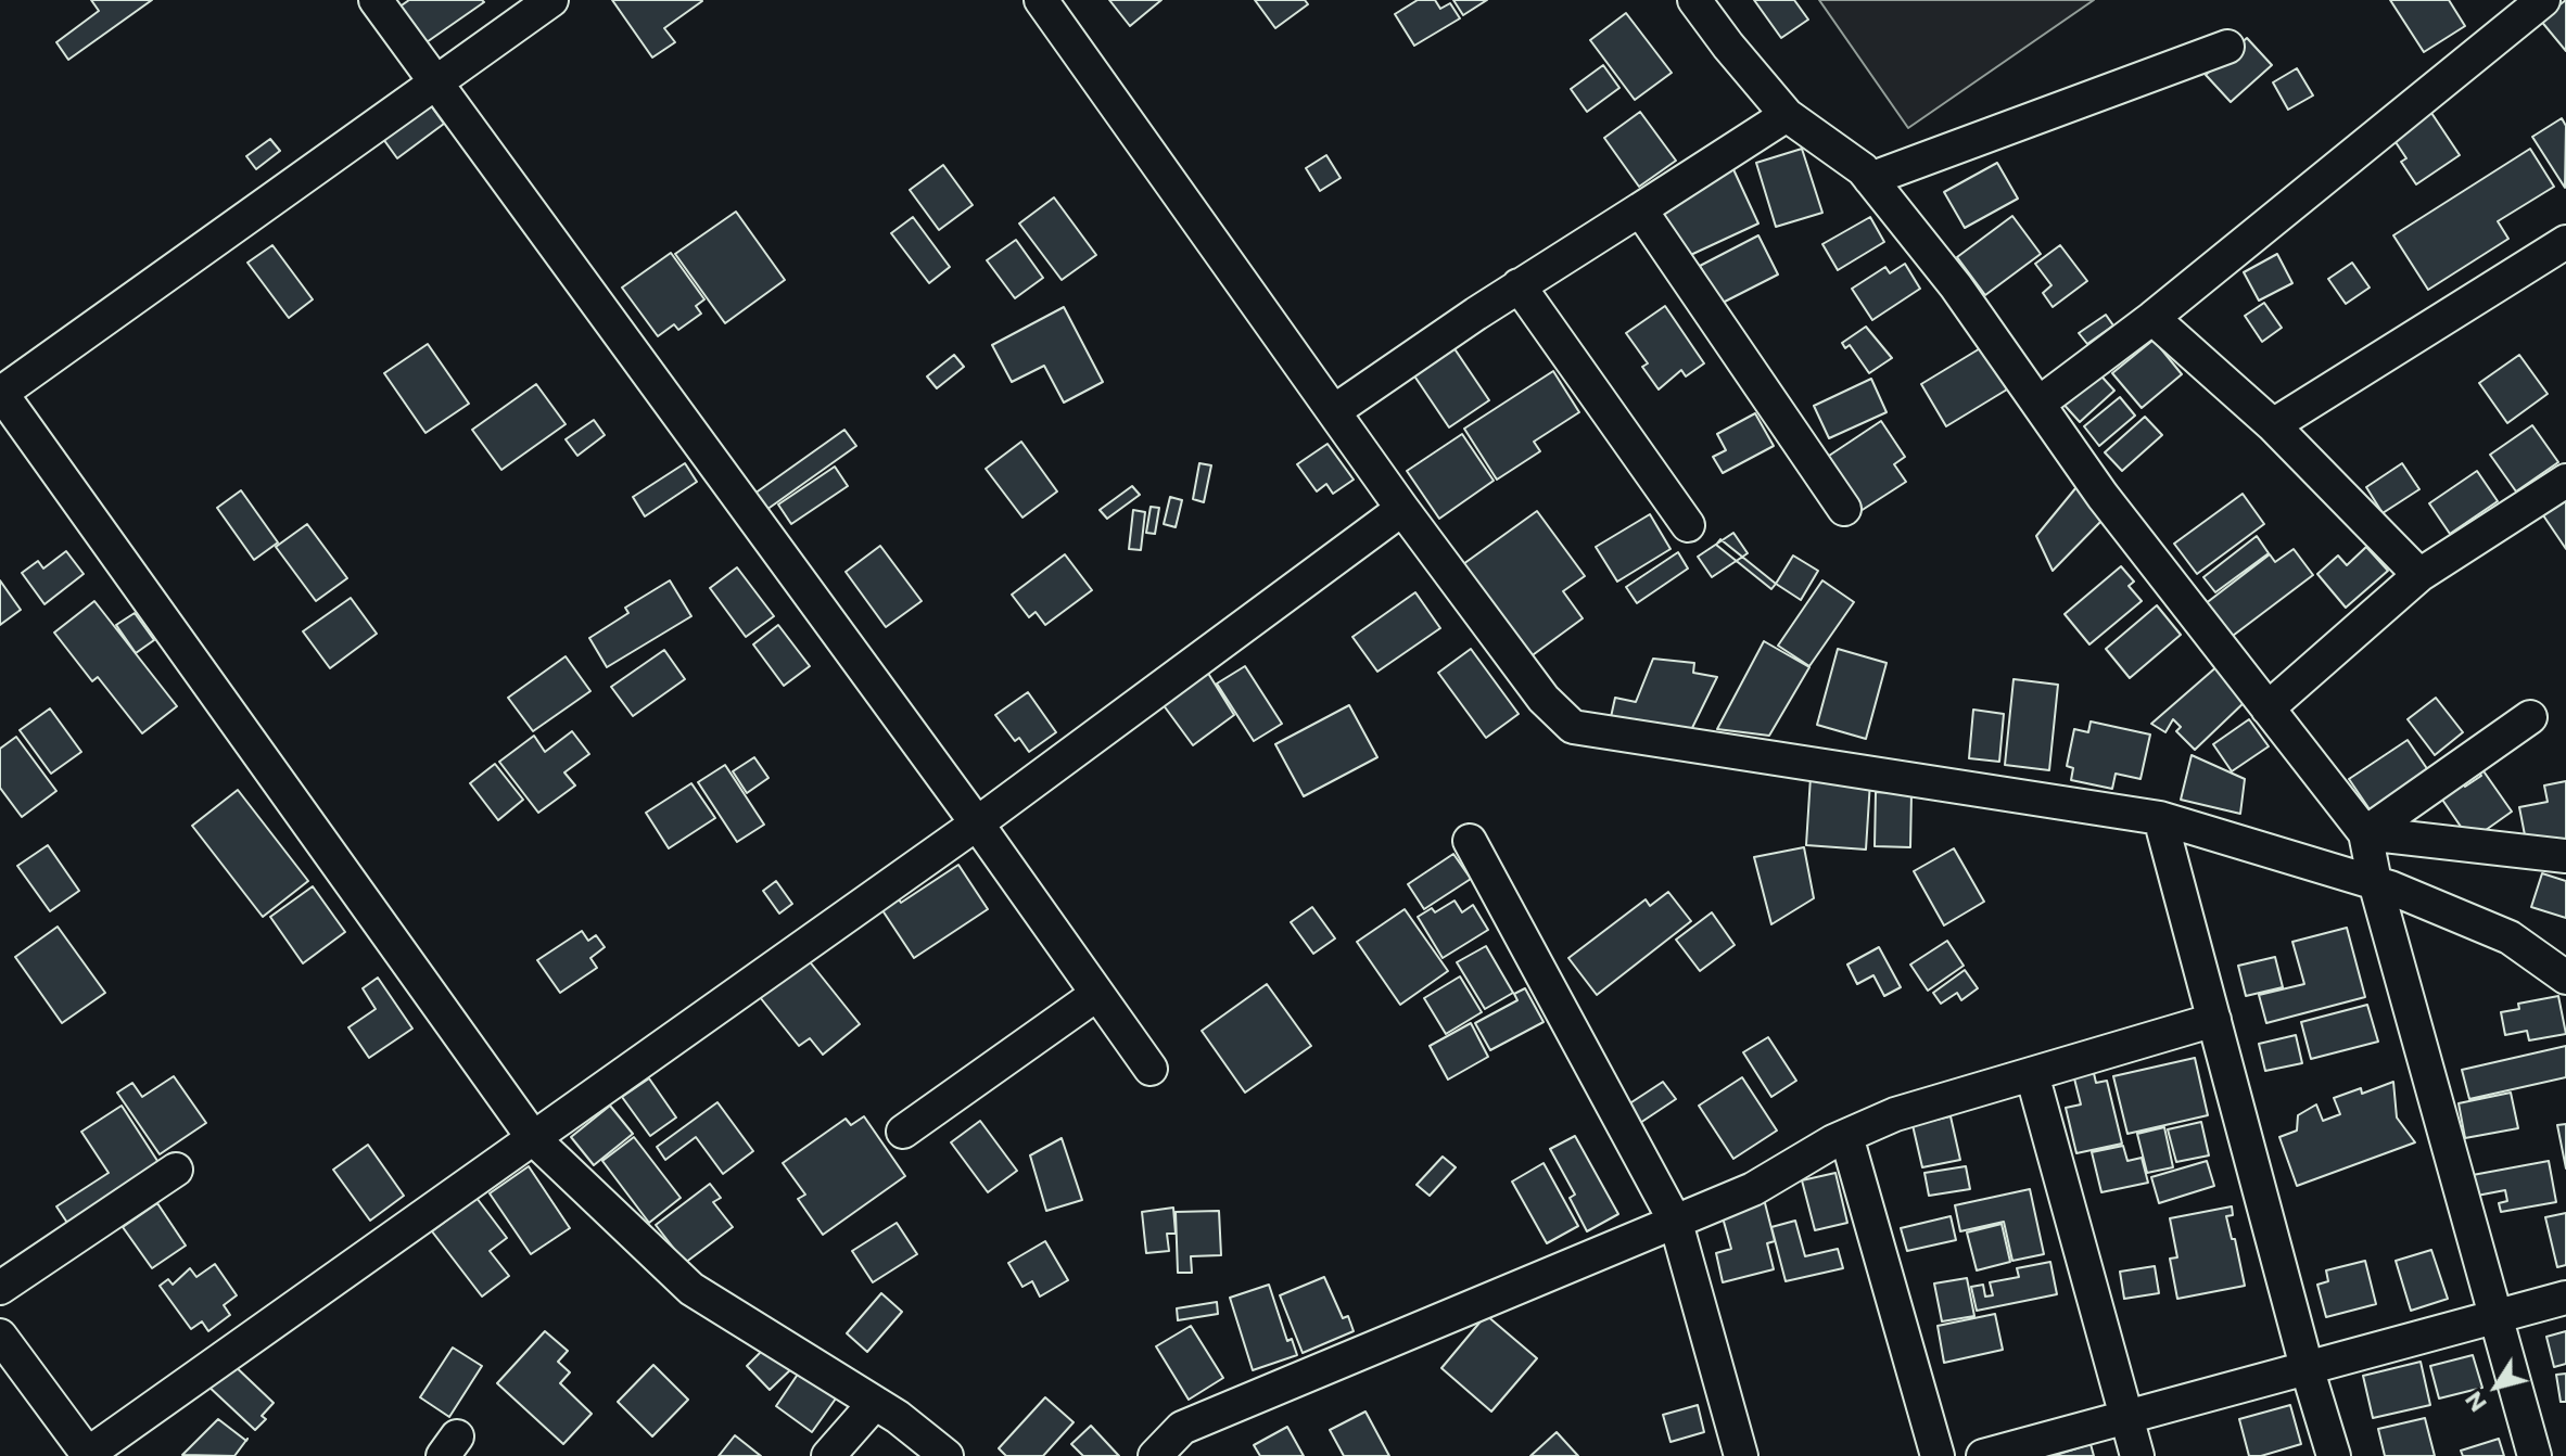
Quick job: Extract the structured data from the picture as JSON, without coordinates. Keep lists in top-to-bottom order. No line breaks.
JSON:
{"north":"bottom left"}
